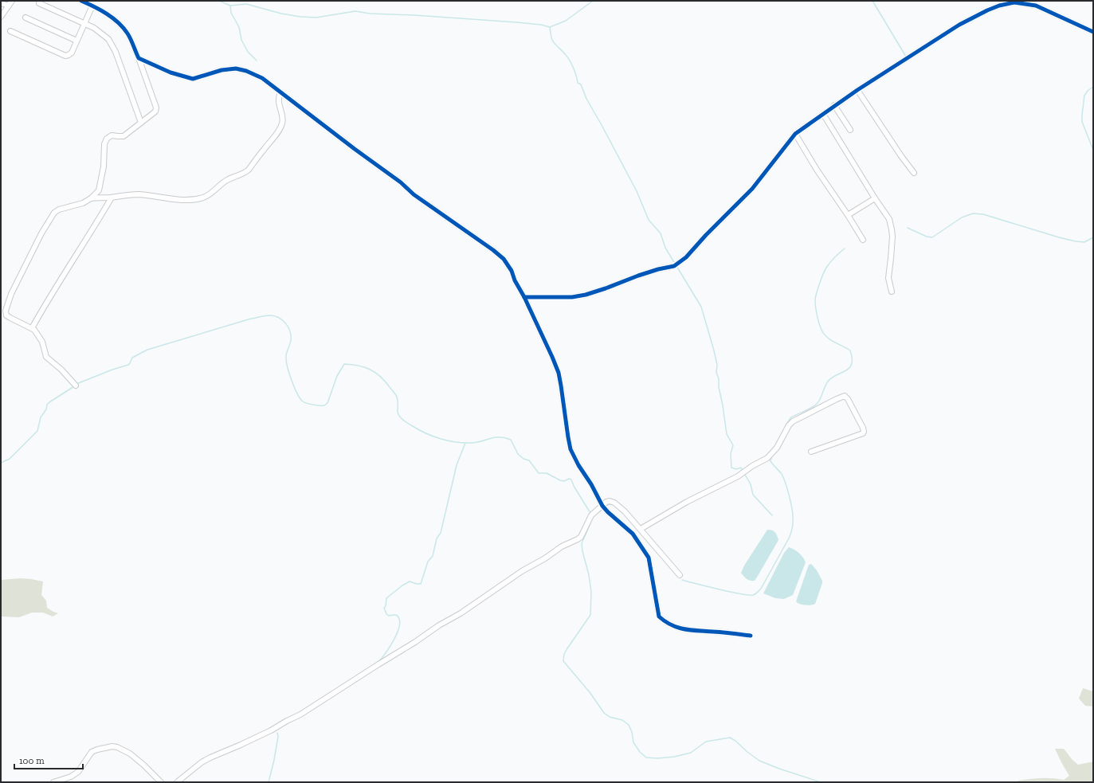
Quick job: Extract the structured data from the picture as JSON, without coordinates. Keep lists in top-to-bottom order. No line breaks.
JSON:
{"scale_bar":"100 m"}
